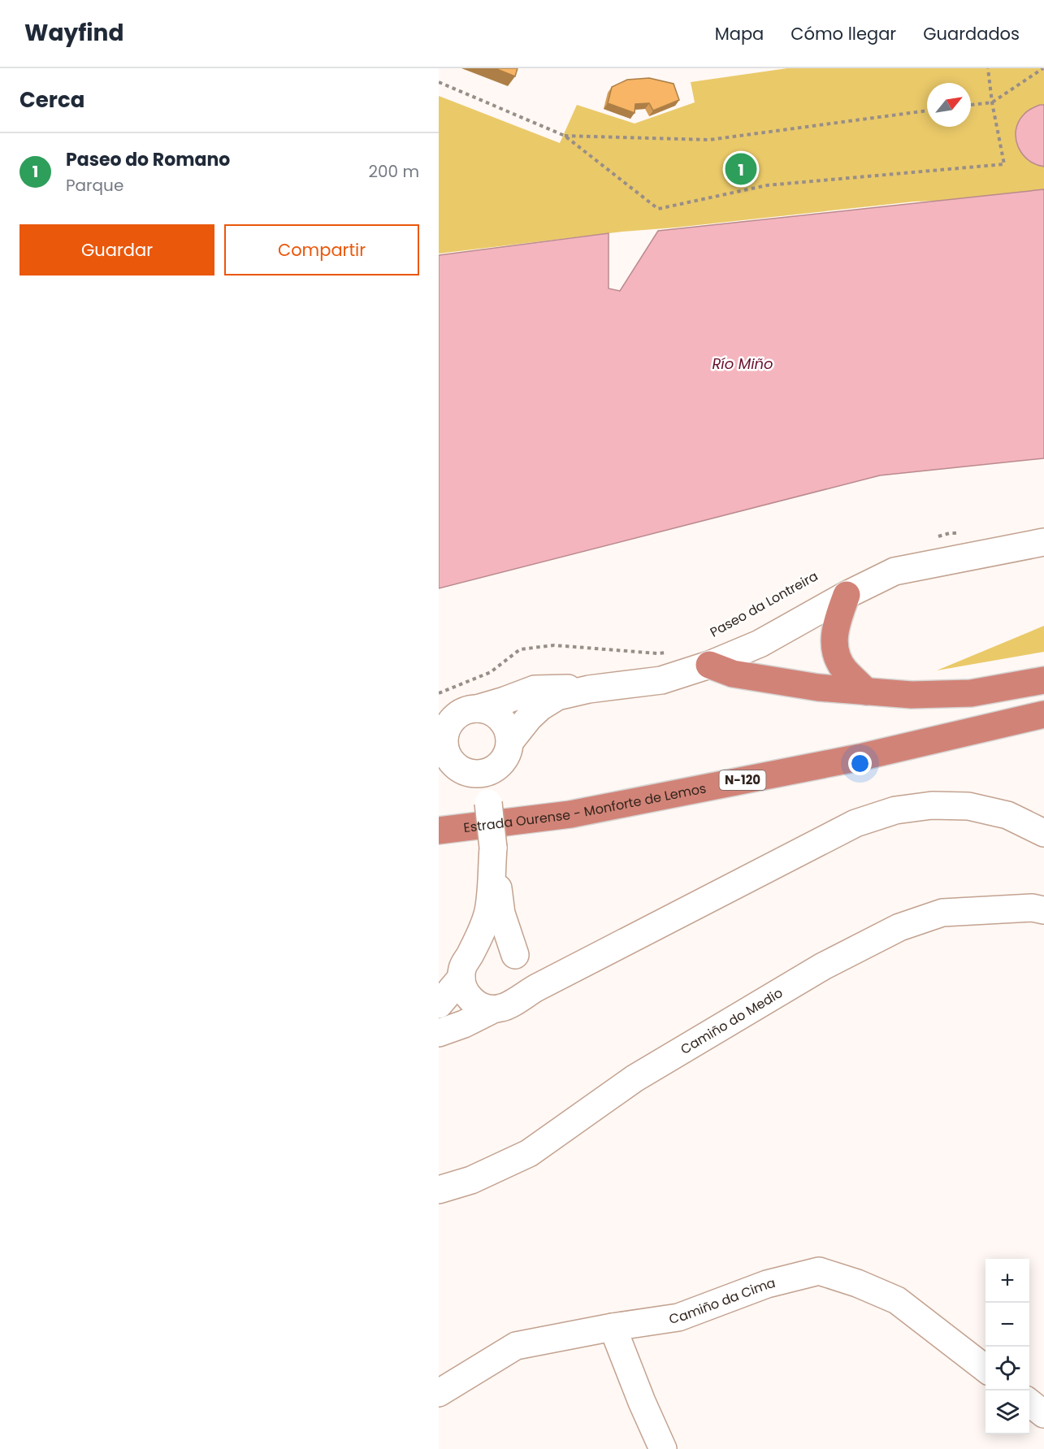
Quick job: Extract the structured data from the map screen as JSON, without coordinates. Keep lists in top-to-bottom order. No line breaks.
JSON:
{"streets":{"highway":["N-120","Estrada Ourense - Monforte de Lemos"],"street":["Camiño do Medio","Camiño da Cima"]},"water":["Río Miño"],"north":"top right","page":{"header":"Wayfind","nav":["Mapa","Cómo llegar","Guardados"],"heading":"Cerca","list":[{"mark":"1","name":"Paseo do Romano","note":"Parque","value":"200 m"}],"pins":"1","buttons":["Guardar","Compartir"],"map_buttons":["+","−"]}}
